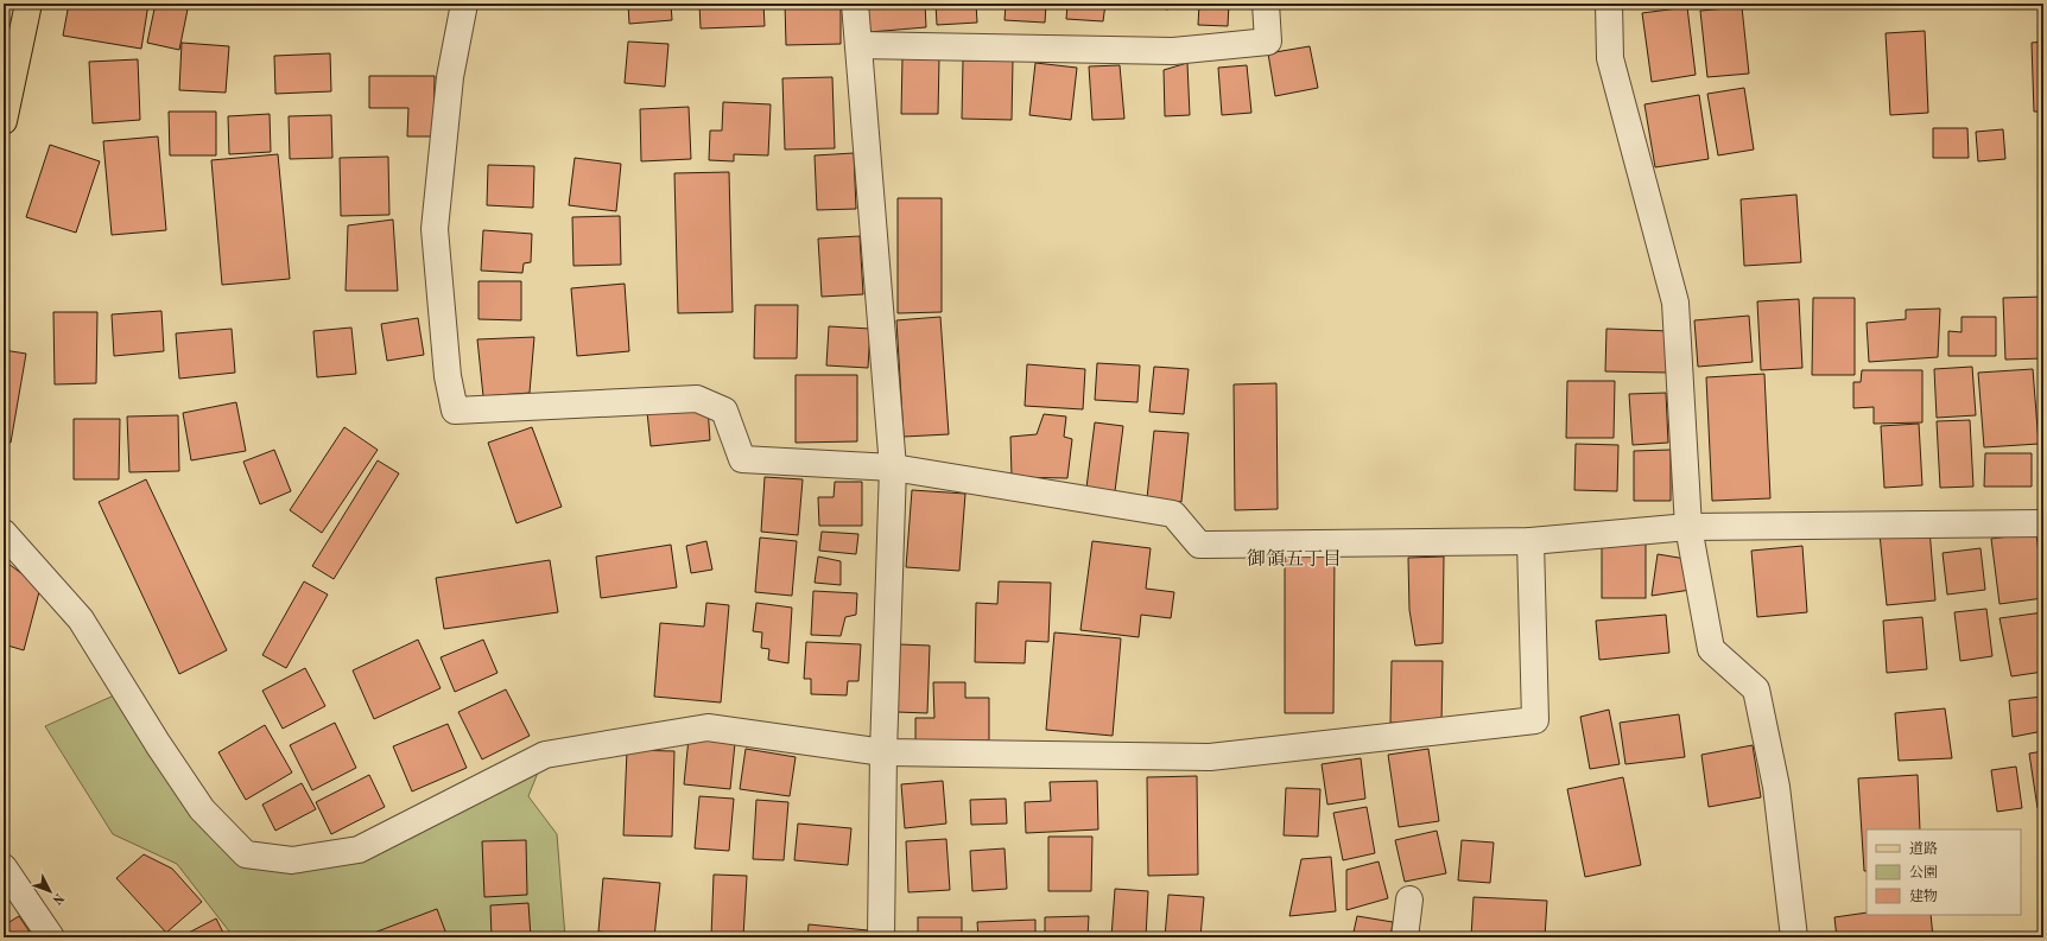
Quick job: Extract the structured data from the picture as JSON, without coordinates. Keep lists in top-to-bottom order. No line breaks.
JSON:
{"districts":["御領五丁目"],"legend":["道路","公園","建物"],"north":"bottom right"}
